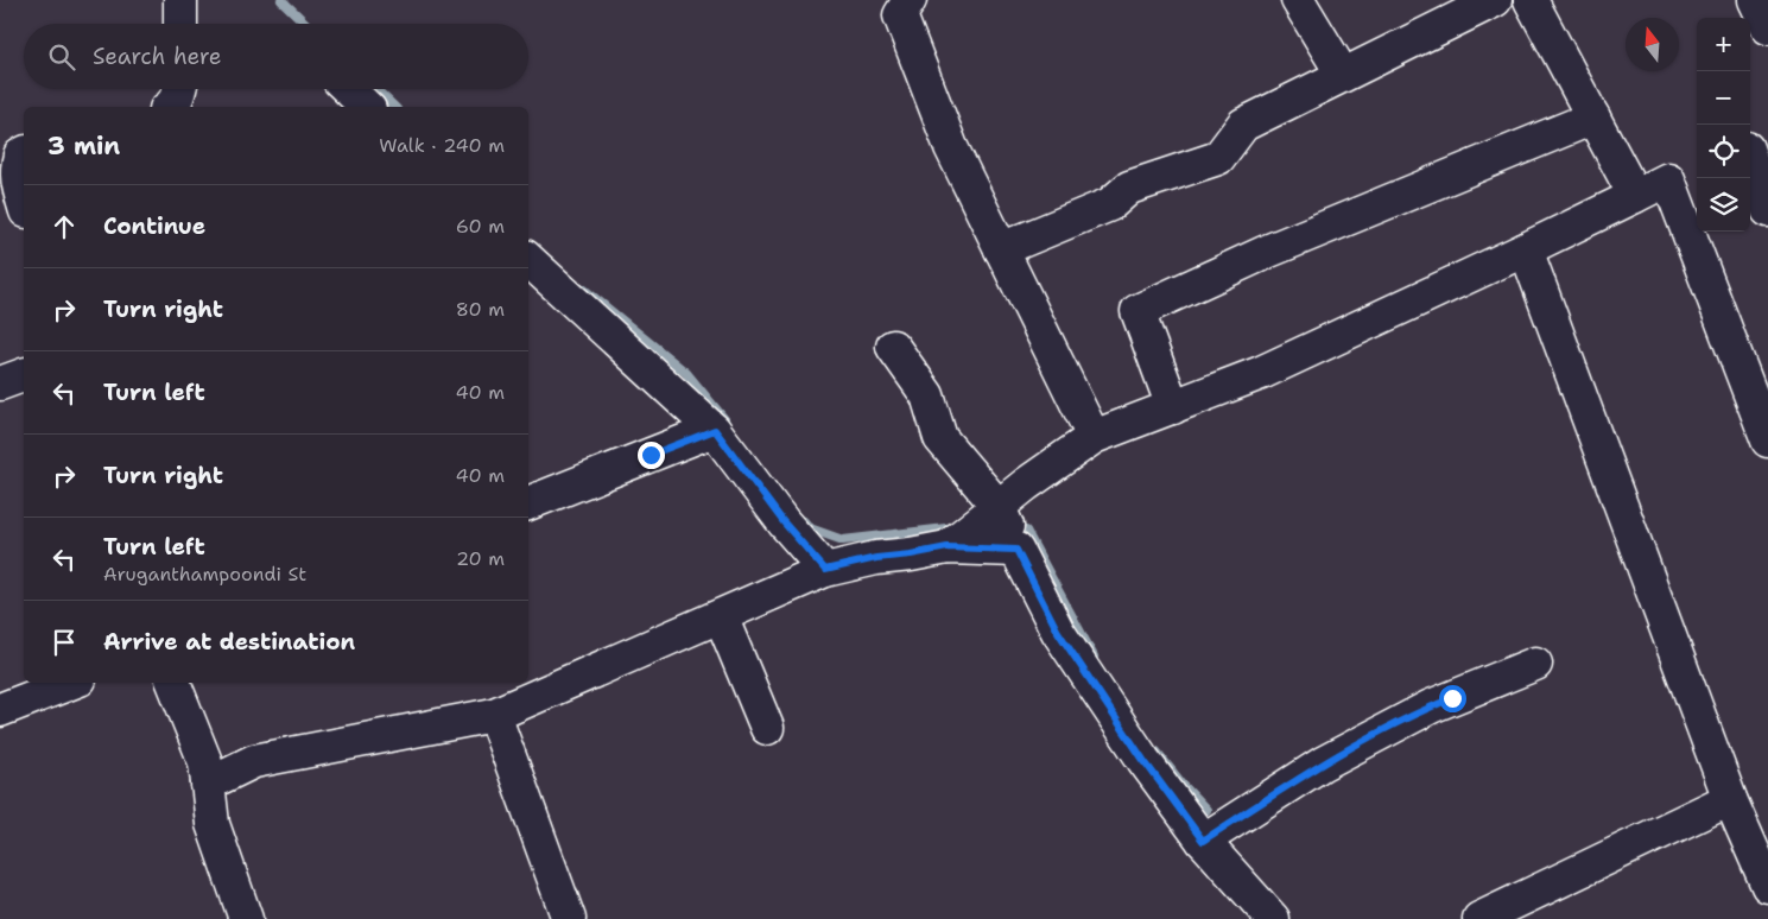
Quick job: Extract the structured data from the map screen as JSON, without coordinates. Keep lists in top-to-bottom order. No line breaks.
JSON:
{"north":"top","page":{"map_buttons":["+","−"],"search":"Search here","heading":["3 min","Walk · 240 m"],"list":[["Continue","60 m"],["Turn right","80 m"],["Turn left","40 m"],["Turn right","40 m"],["Turn left","Aruganthampoondi St","20 m"],"Arrive at destination"]}}
